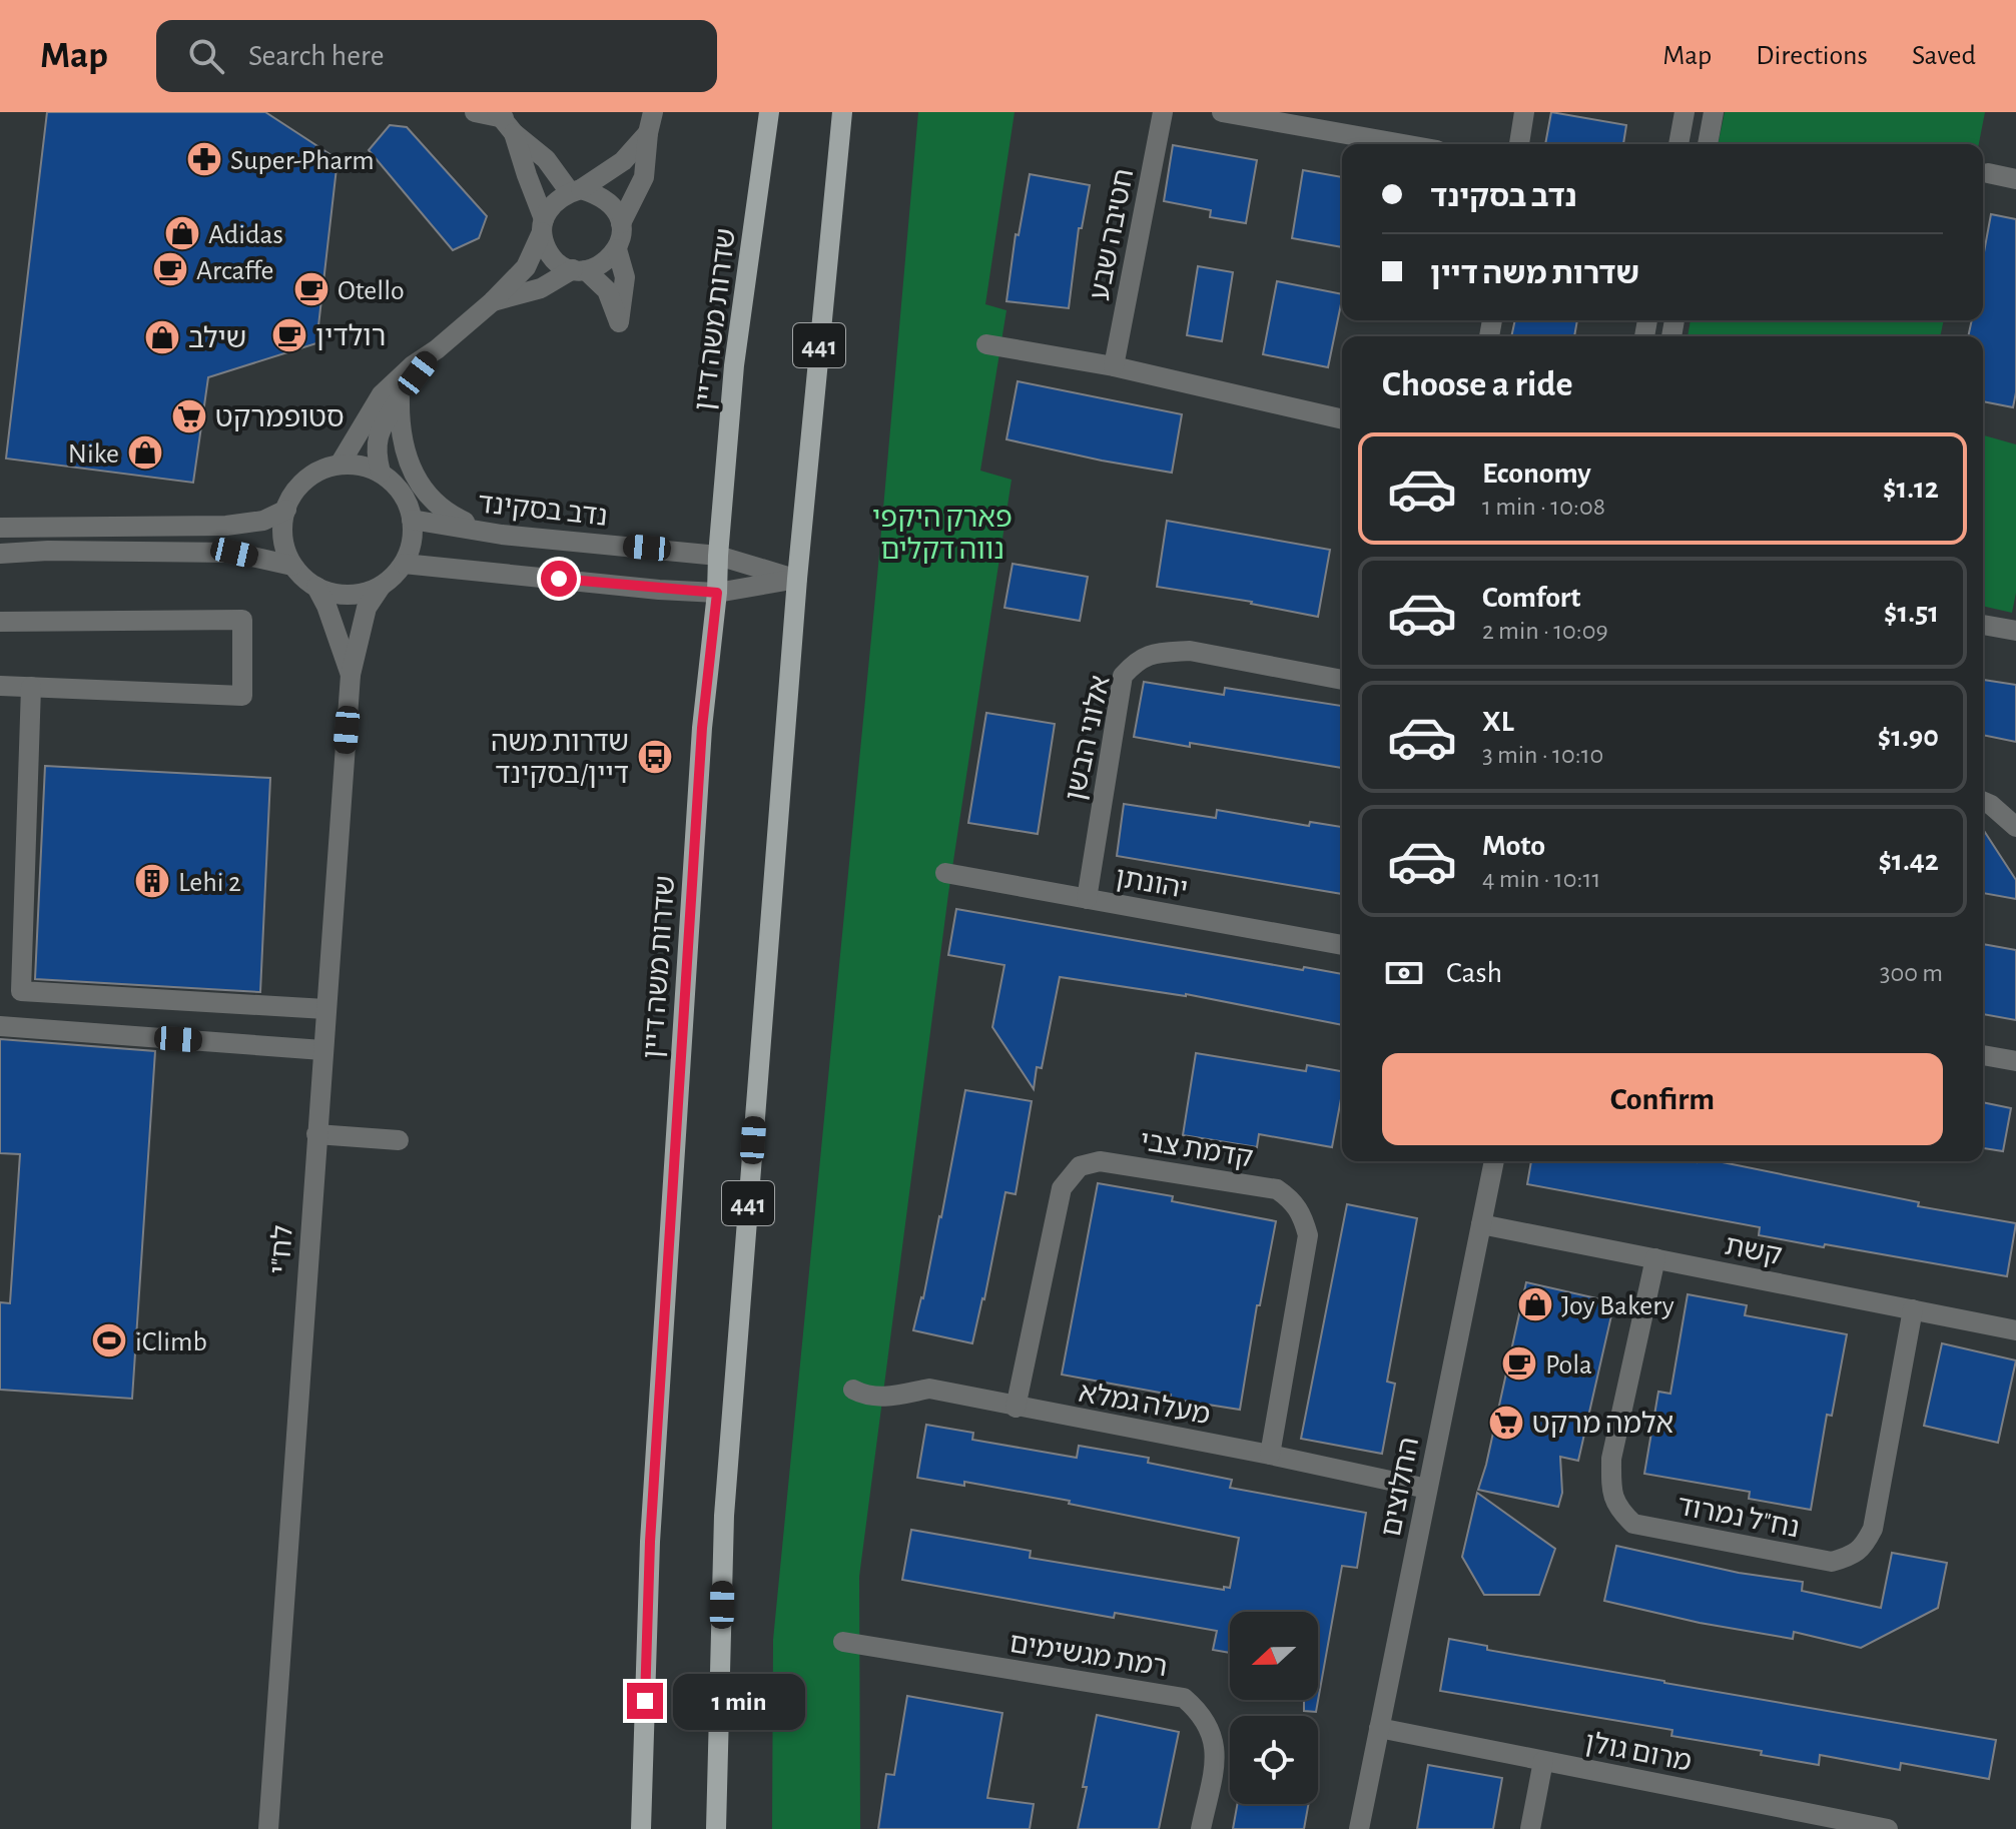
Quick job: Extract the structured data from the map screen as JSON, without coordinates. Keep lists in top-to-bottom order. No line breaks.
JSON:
{"streets":{"main road":["שדרות משה דיין","441"],"street":["חטיבה שבע","נדב בסקינד","אלוני הבשן","יהונתן","קדמת צבי","לח\"י","קשת","מעלה גמלא","החלוצים","נח\"ל נמרוד","רמת מגשימים","מרום גולן"]},"crossings":[["שדרות משה דיין","נדב בסקינד"],["441","נדב בסקינד"],["נדב בסקינד","לח\"י"],["אלוני הבשן","יהונתן"],["קדמת צבי","מעלה גמלא"],["קשת","החלוצים"],["קשת","נח\"ל נמרוד"],["מעלה גמלא","החלוצים"],["החלוצים","מרום גולן"]],"parks":["פארק היקפי נווה דקלים"],"places":{"pharmacy":["Super-Pharm"],"shop":["Adidas","שילב","Nike","Joy Bakery"],"cafe":["Arcaffe","Otello","רולדין","Pola"],"supermarket":["סטופמרקט","אלמה מרקט"],"bus stop":["שדרות משה דיין/בסקינד"],"building":["Lehi 2"],"sports":["iClimb"]},"north":"left","page":{"header":"Map","search":"Search here","nav":["Map","Directions","Saved"],"banner":["נדב בסקינד","שדרות משה דיין"],"heading":"Choose a ride","list":[{"name":"Economy","note":"1 min · 10:08","value":"$1.12"},{"name":"Comfort","note":"2 min · 10:09","value":"$1.51"},{"name":"XL","note":"3 min · 10:10","value":"$1.90"},{"name":"Moto","note":"4 min · 10:11","value":"$1.42"}],"pay":["Cash","300 m"],"buttons":"Confirm","bubble":"1 min"}}
